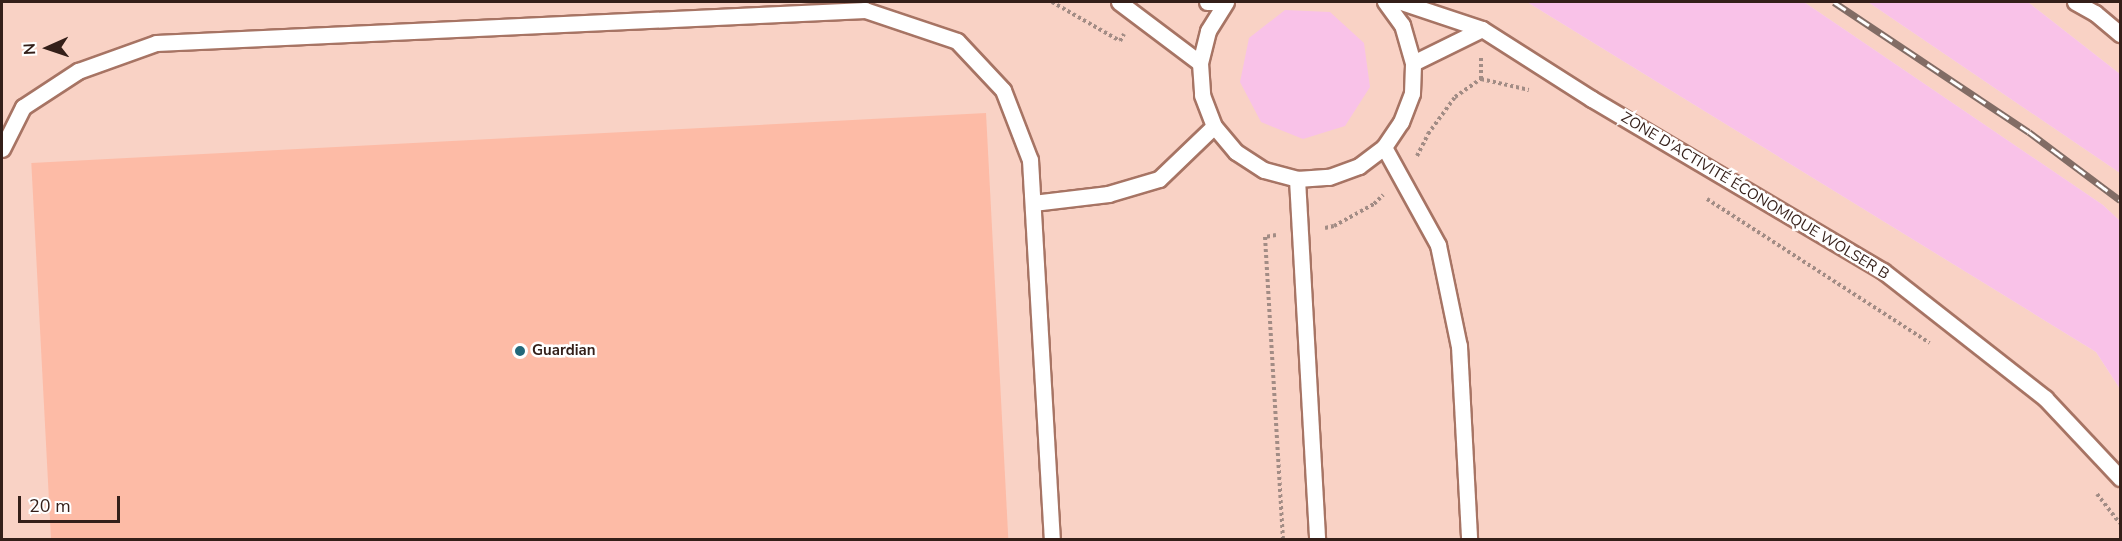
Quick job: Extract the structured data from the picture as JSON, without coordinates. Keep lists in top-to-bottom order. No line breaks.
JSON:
{"streets":{"lane":["ZONE D'ACTIVITÉ ÉCONOMIQUE WOLSER B"]},"places":["Guardian"],"scale_bar":"20 m","north":"left"}
